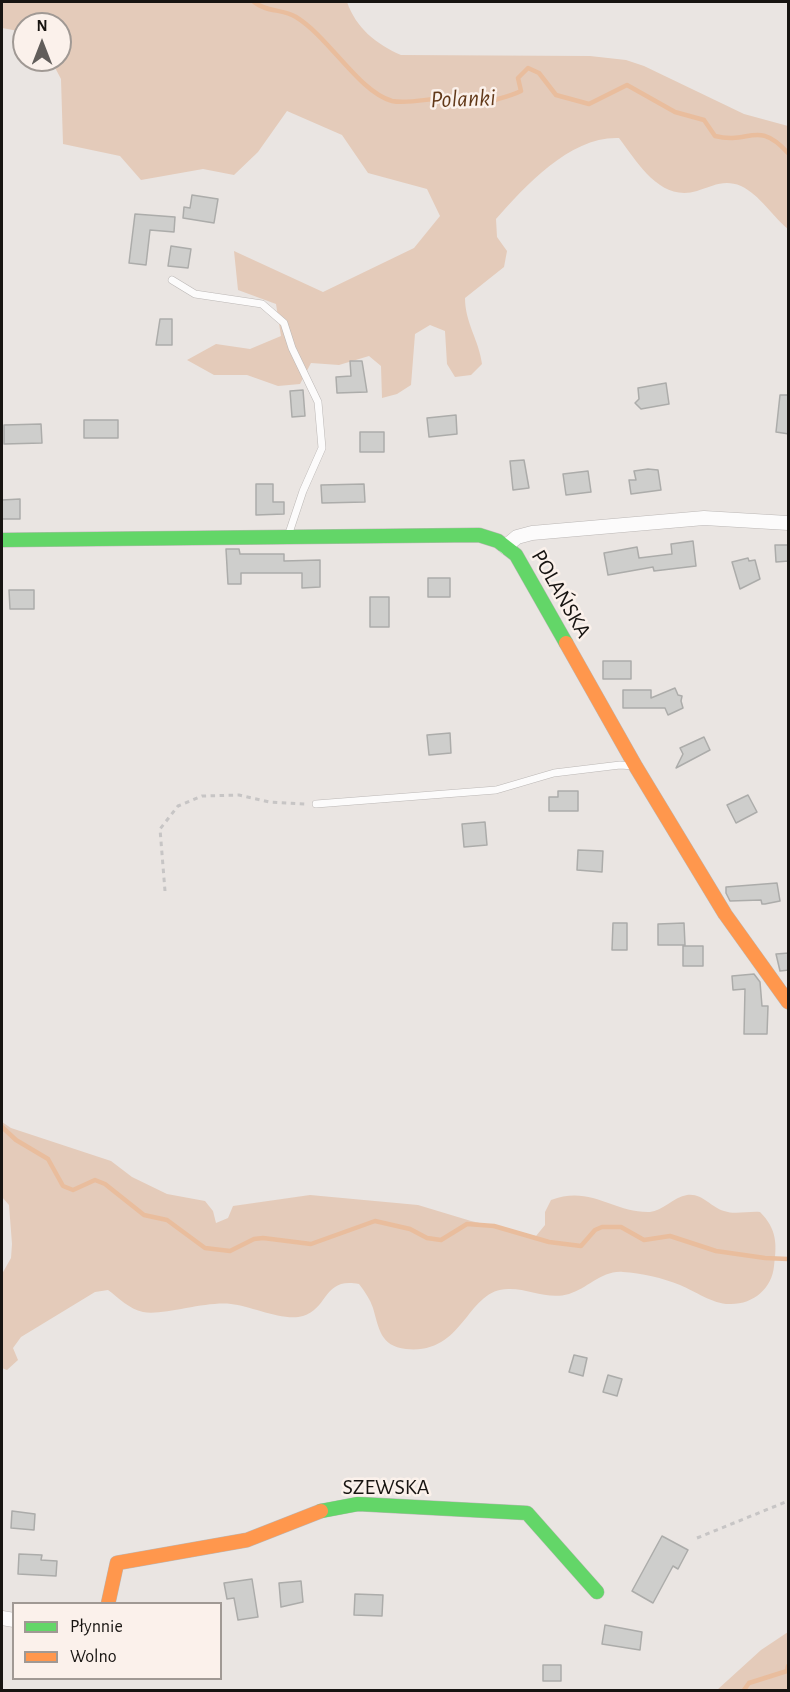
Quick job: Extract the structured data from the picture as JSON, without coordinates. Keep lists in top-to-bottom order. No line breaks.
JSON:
{"streets":{"street":["POLAŃSKA","SZEWSKA"]},"water":["Polanki"],"legend":["Płynnie","Wolno"],"north":"top"}
